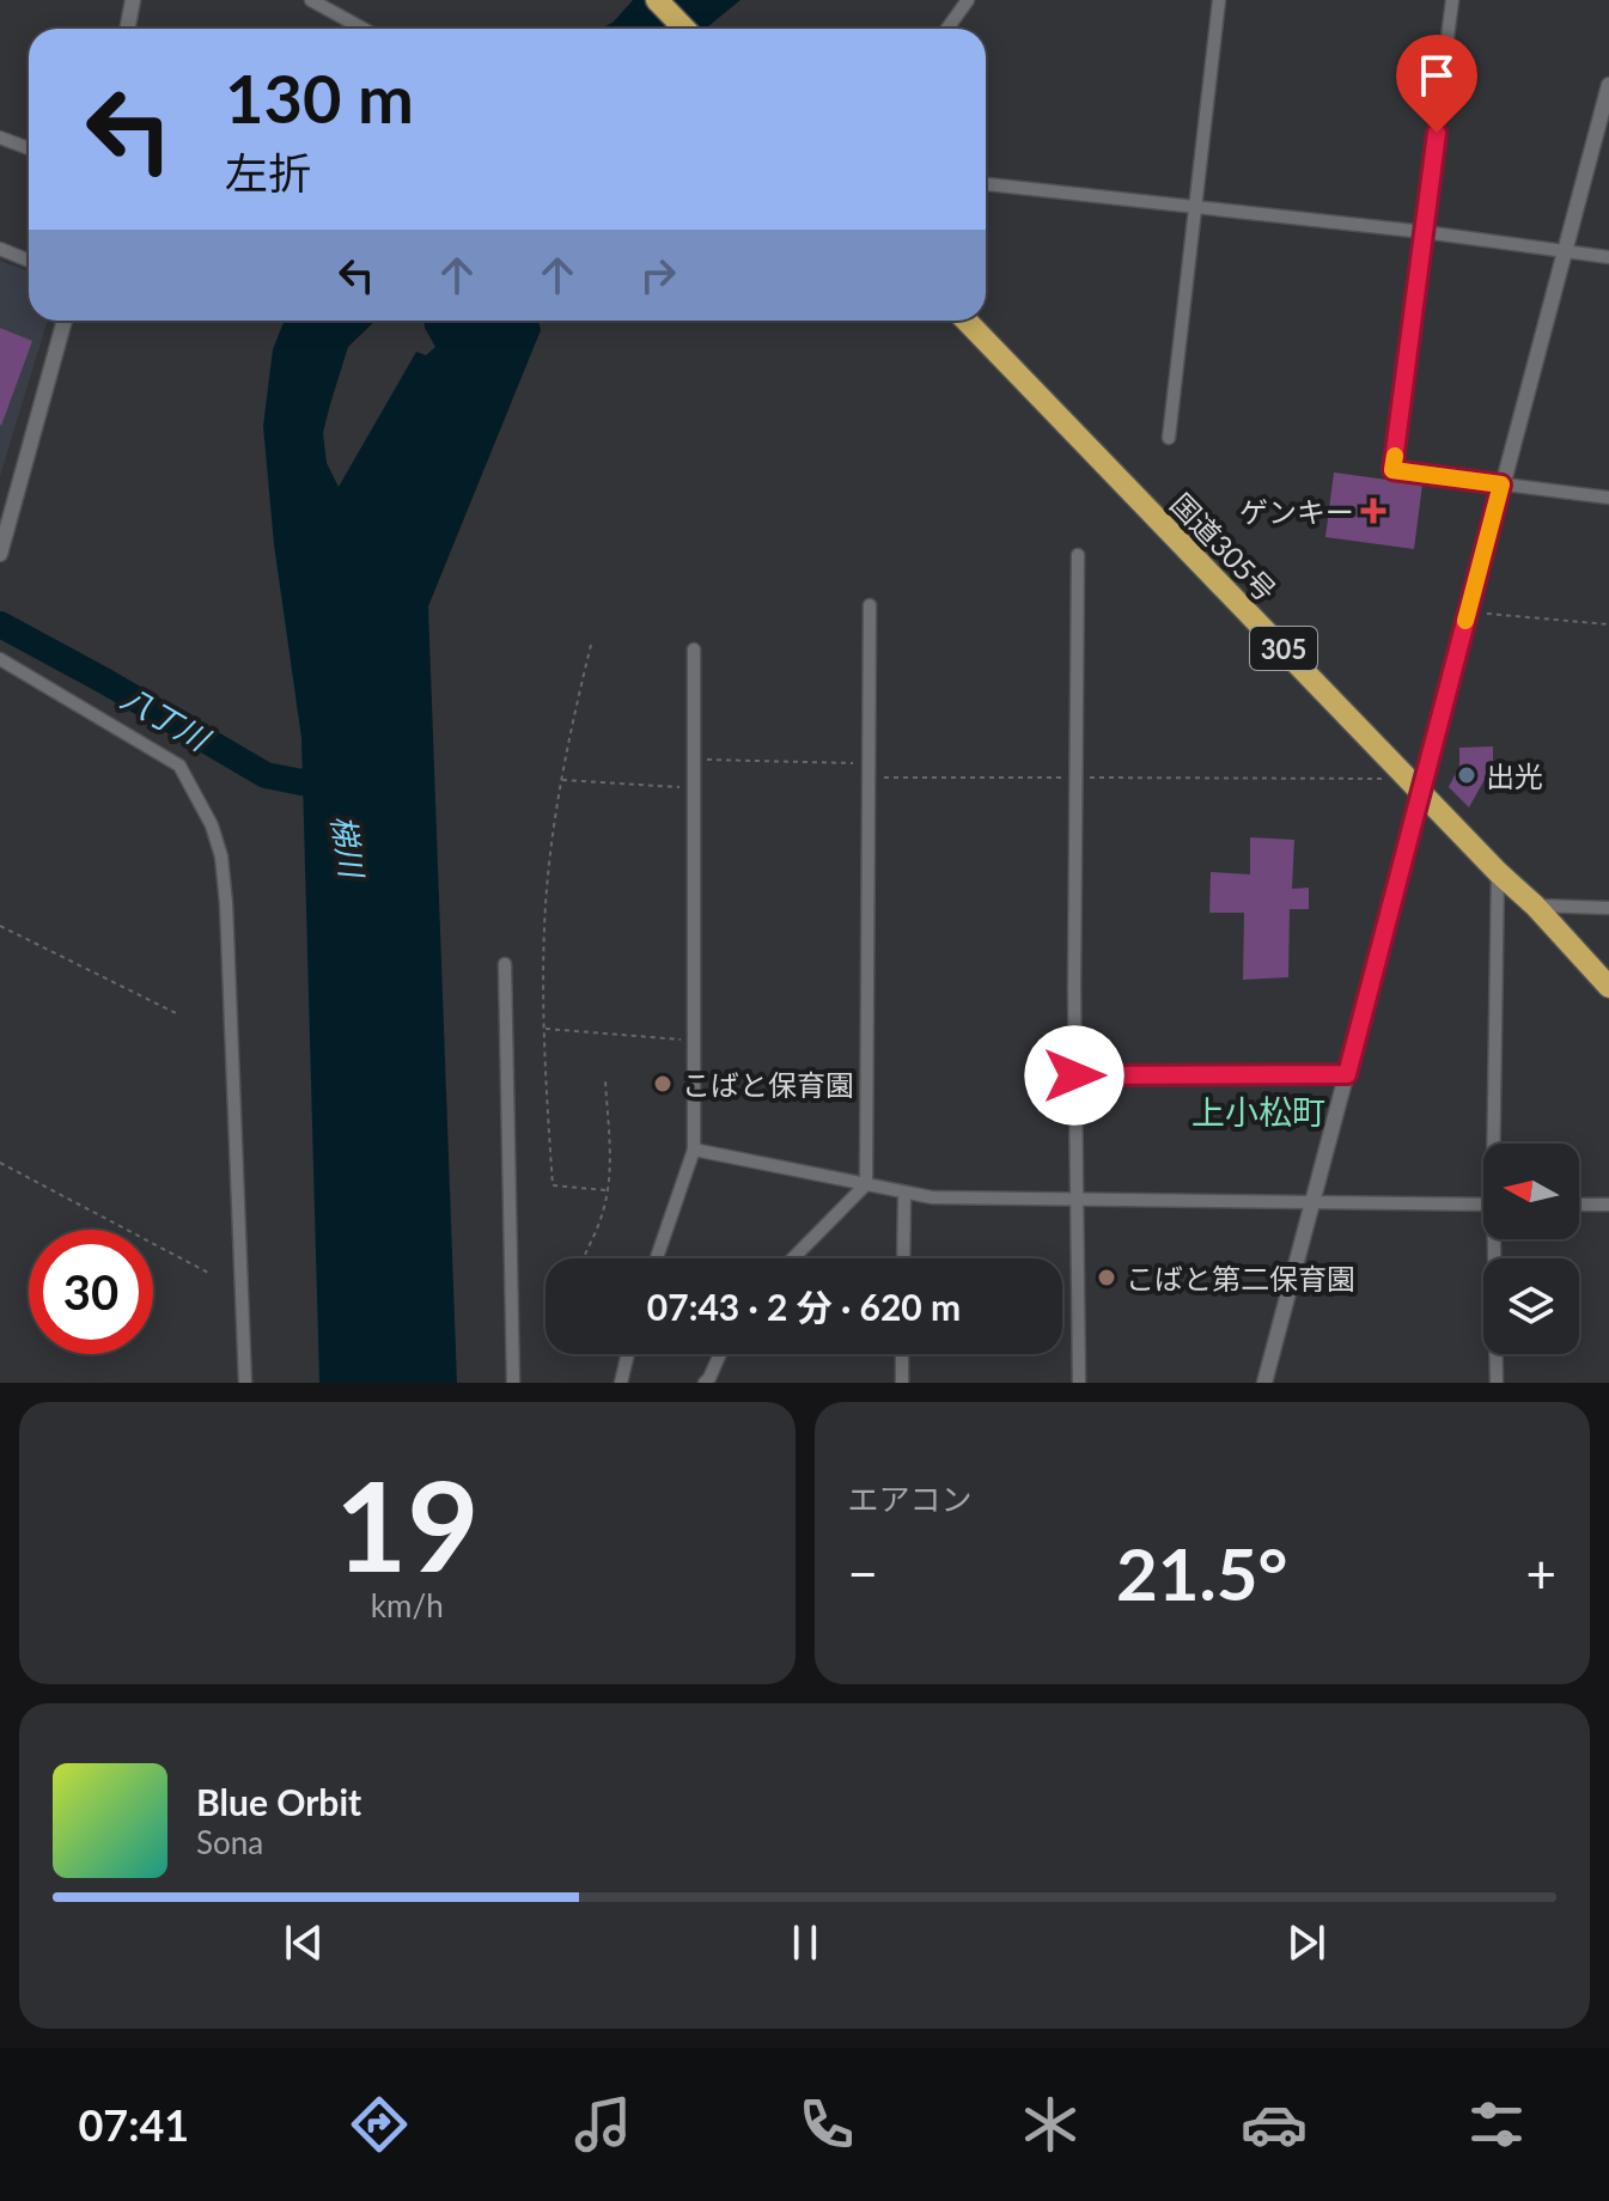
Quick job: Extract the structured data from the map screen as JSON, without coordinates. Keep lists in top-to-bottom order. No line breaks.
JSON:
{"streets":{"highway":["国道305号","305"]},"districts":["上小松町"],"water":["八丁川","梯川"],"places":{"health":["ゲンキー"],"other":["出光","こばと保育園","こばと第二保育園"]},"north":"left","page":{"turn":["130 m","左折"],"limit":"30","trip":"07:43 · 2 分 · 620 m","tile":[["19","km/h"],"エアコン"],"heat":["−","21.5°","+"],"song":["Blue Orbit","Sona"],"tabs":"07:41"}}
